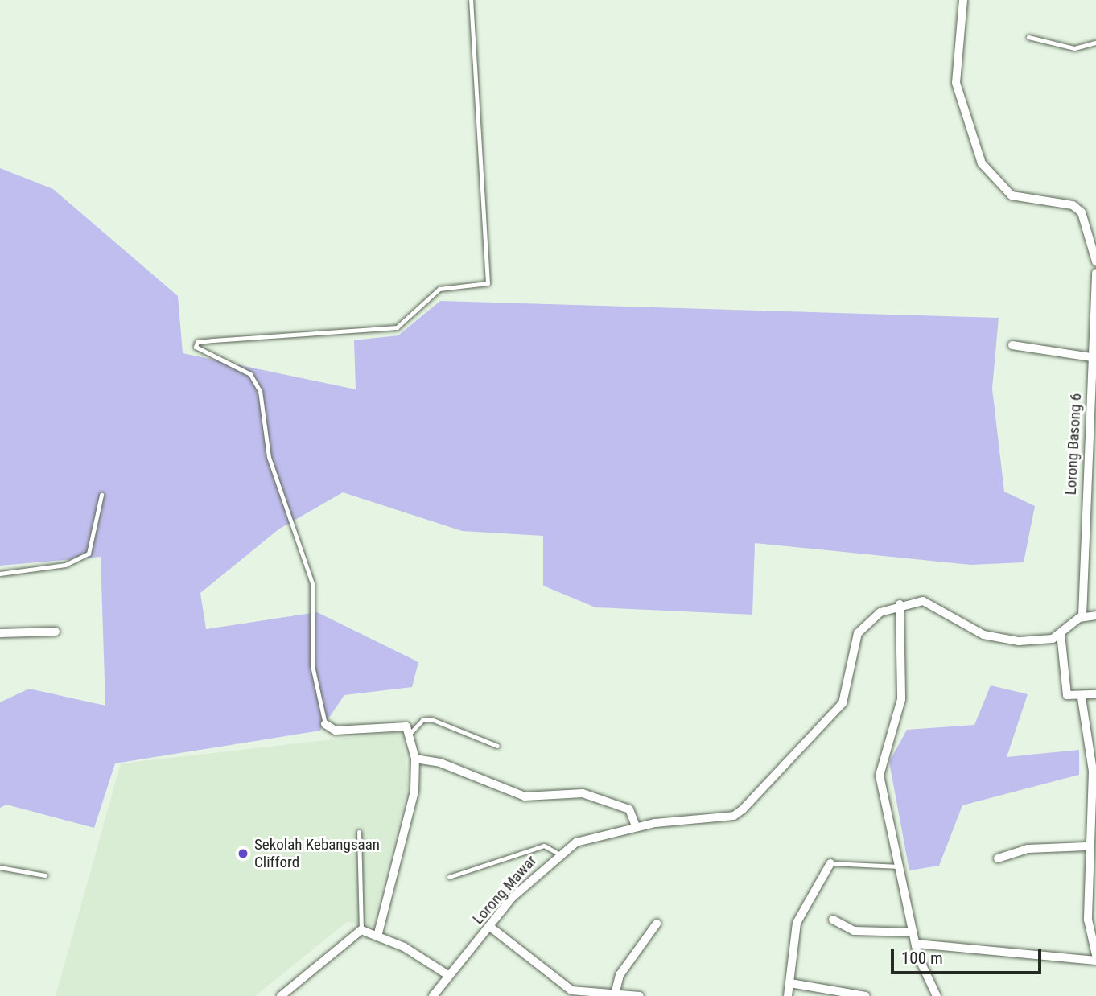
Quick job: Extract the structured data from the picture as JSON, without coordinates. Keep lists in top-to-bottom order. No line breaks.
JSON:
{"streets":{"street":["Lorong Basong 6","Lorong Mawar"]},"places":["Sekolah Kebangsaan Clifford"],"scale_bar":"100 m"}
